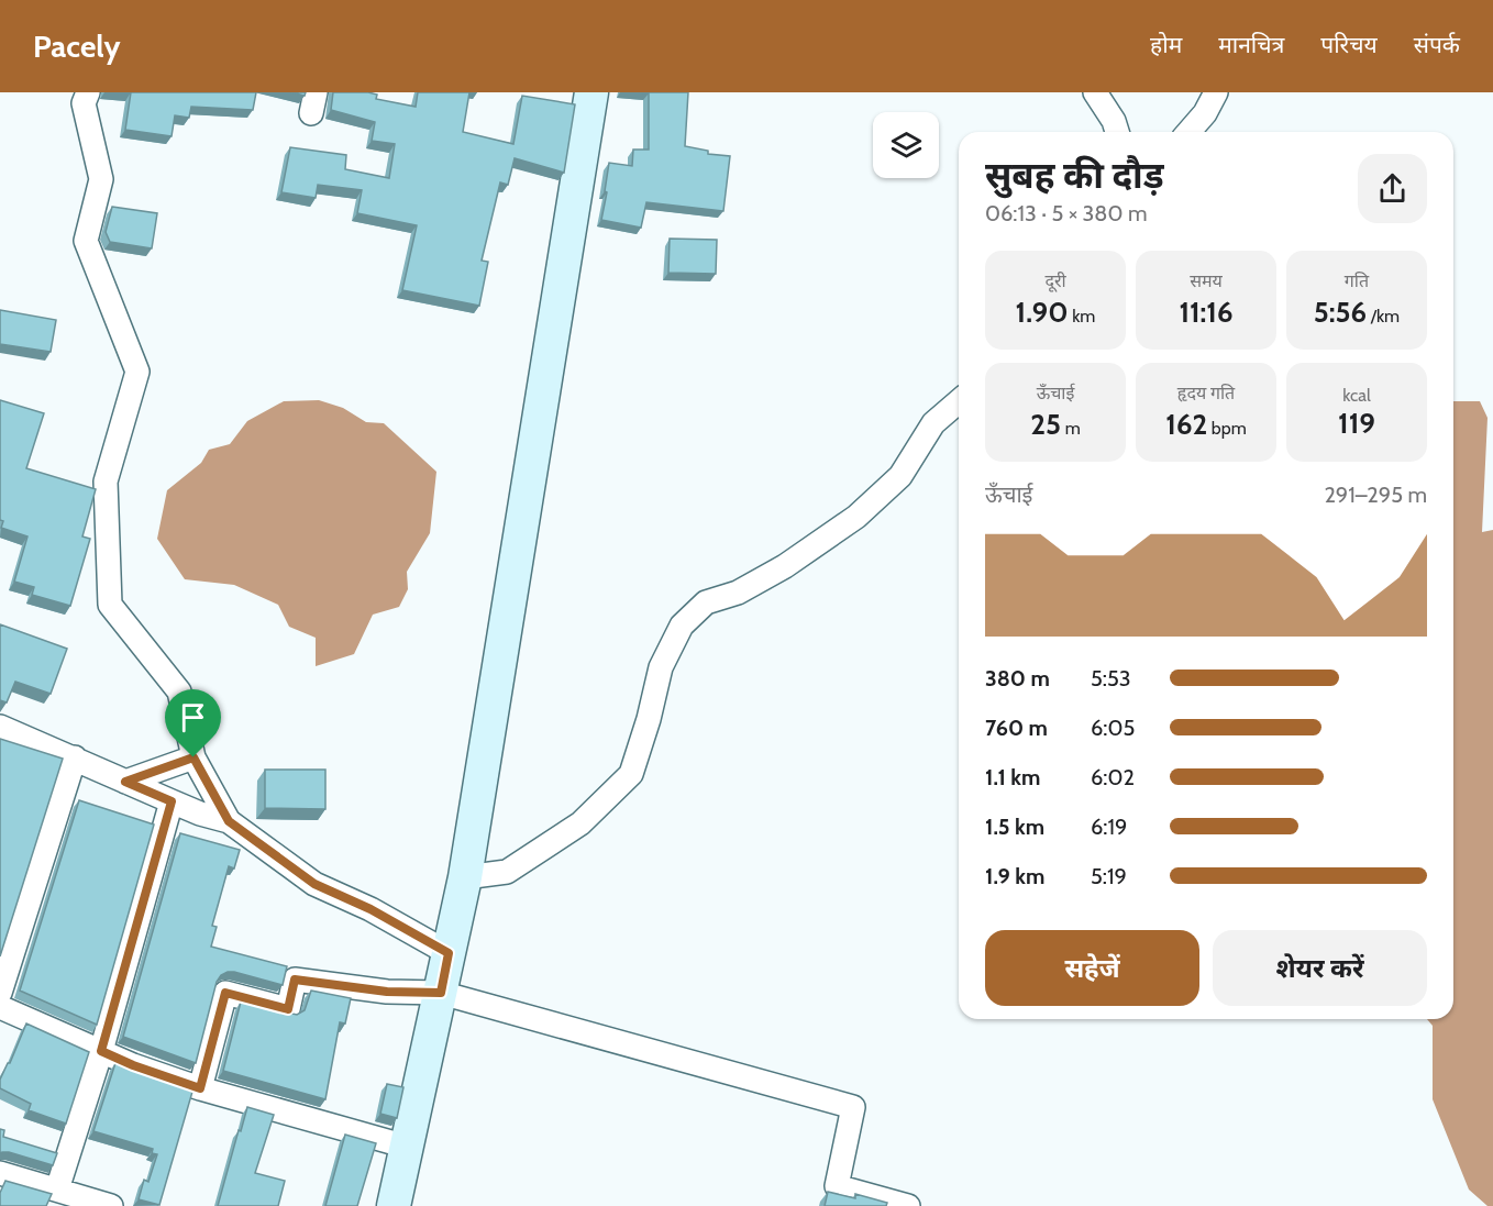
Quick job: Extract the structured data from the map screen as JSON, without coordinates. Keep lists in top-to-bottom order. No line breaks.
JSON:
{"page":{"header":"Pacely","nav":["होम","मानचित्र","परिचय","संपर्क"],"heading":["सुबह की दौड़","06:13 · 5 × 380 m"],"stats":[["दूरी","1.90 km"],["समय","11:16"],["गति","5:56 /km"],["ऊँचाई","25 m"],["हृदय गति","162 bpm"],["kcal","119"]],"chart":["ऊँचाई","291–295 m"],"list":[{"name":"380 m","note":"5:53"},{"name":"760 m","note":"6:05"},{"name":"1.1 km","note":"6:02"},{"name":"1.5 km","note":"6:19"},{"name":"1.9 km","note":"5:19"}],"buttons":["सहेजें","शेयर करें"]}}
